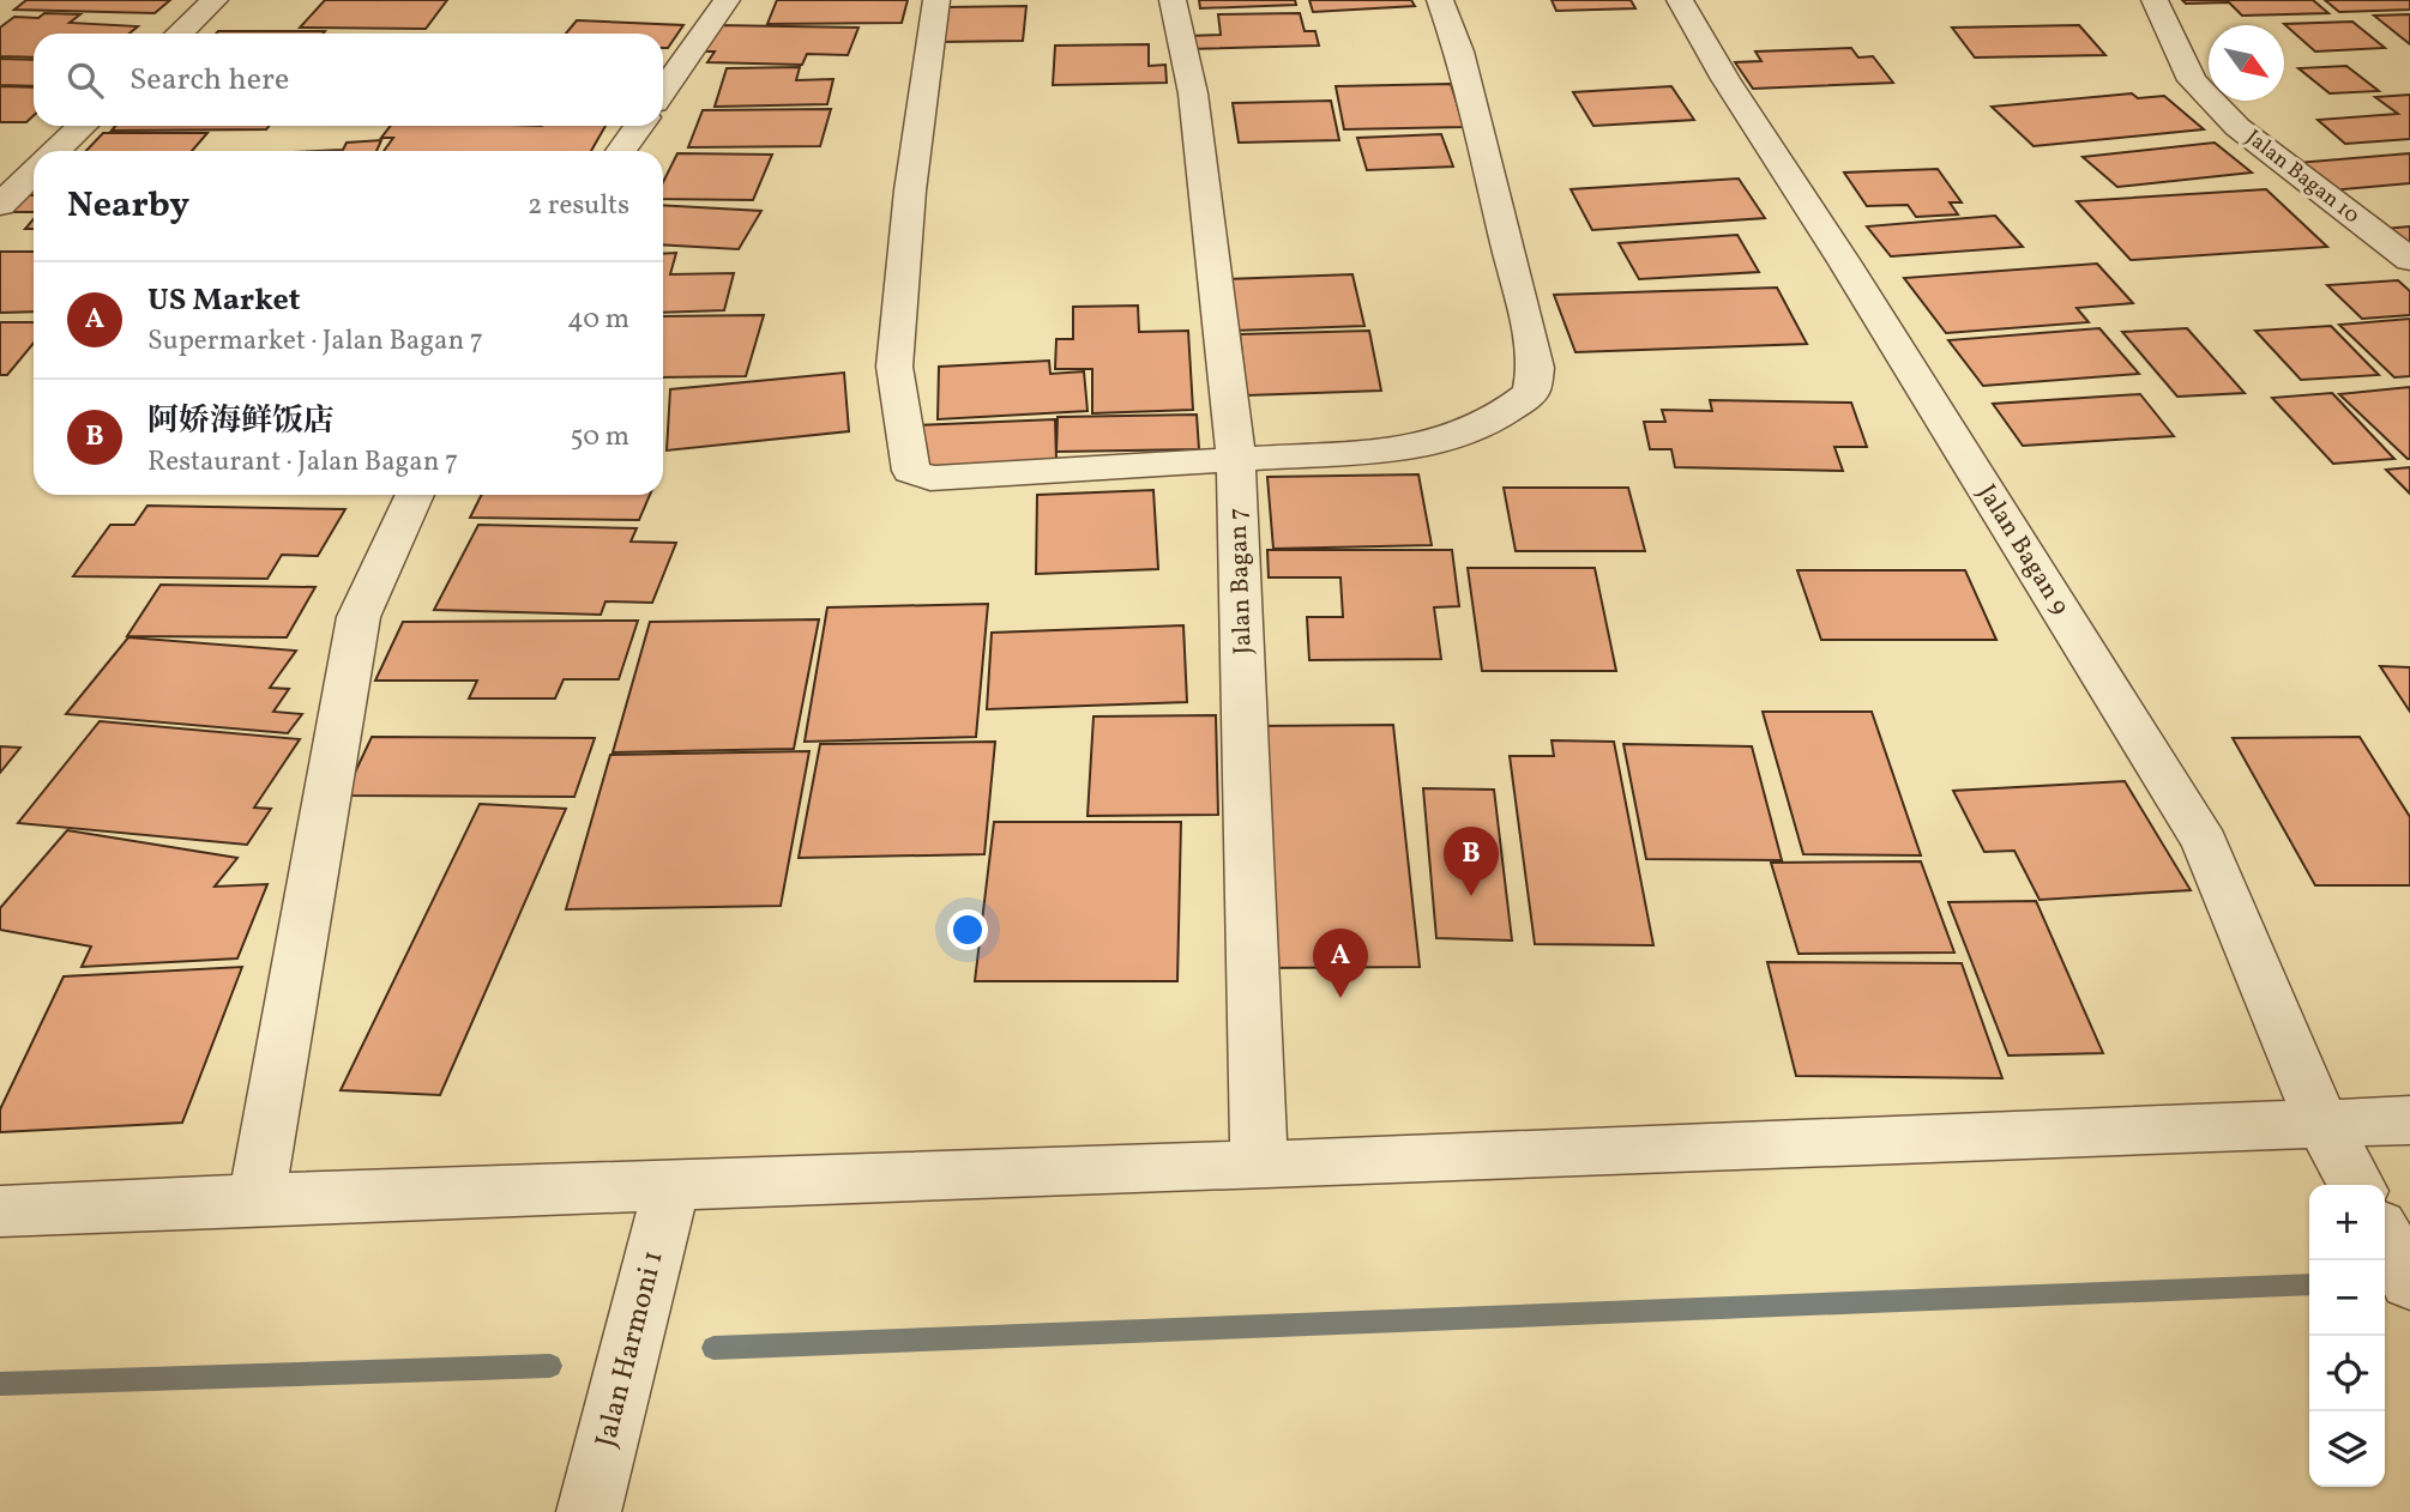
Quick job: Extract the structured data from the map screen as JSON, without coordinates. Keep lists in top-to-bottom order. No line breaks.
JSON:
{"streets":{"street":["Jalan Bagan 10","Jalan Bagan 9","Jalan Bagan 7","Jalan Harmoni 1"]},"north":"bottom right","page":{"search":"Search here","heading":["Nearby","2 results"],"list":[{"mark":"A","name":"US Market","note":"Supermarket · Jalan Bagan 7","value":"40 m"},{"mark":"B","name":"阿娇海鲜饭店","note":"Restaurant · Jalan Bagan 7","value":"50 m"}],"pins":["B","A"],"map_buttons":["+","−"]}}
